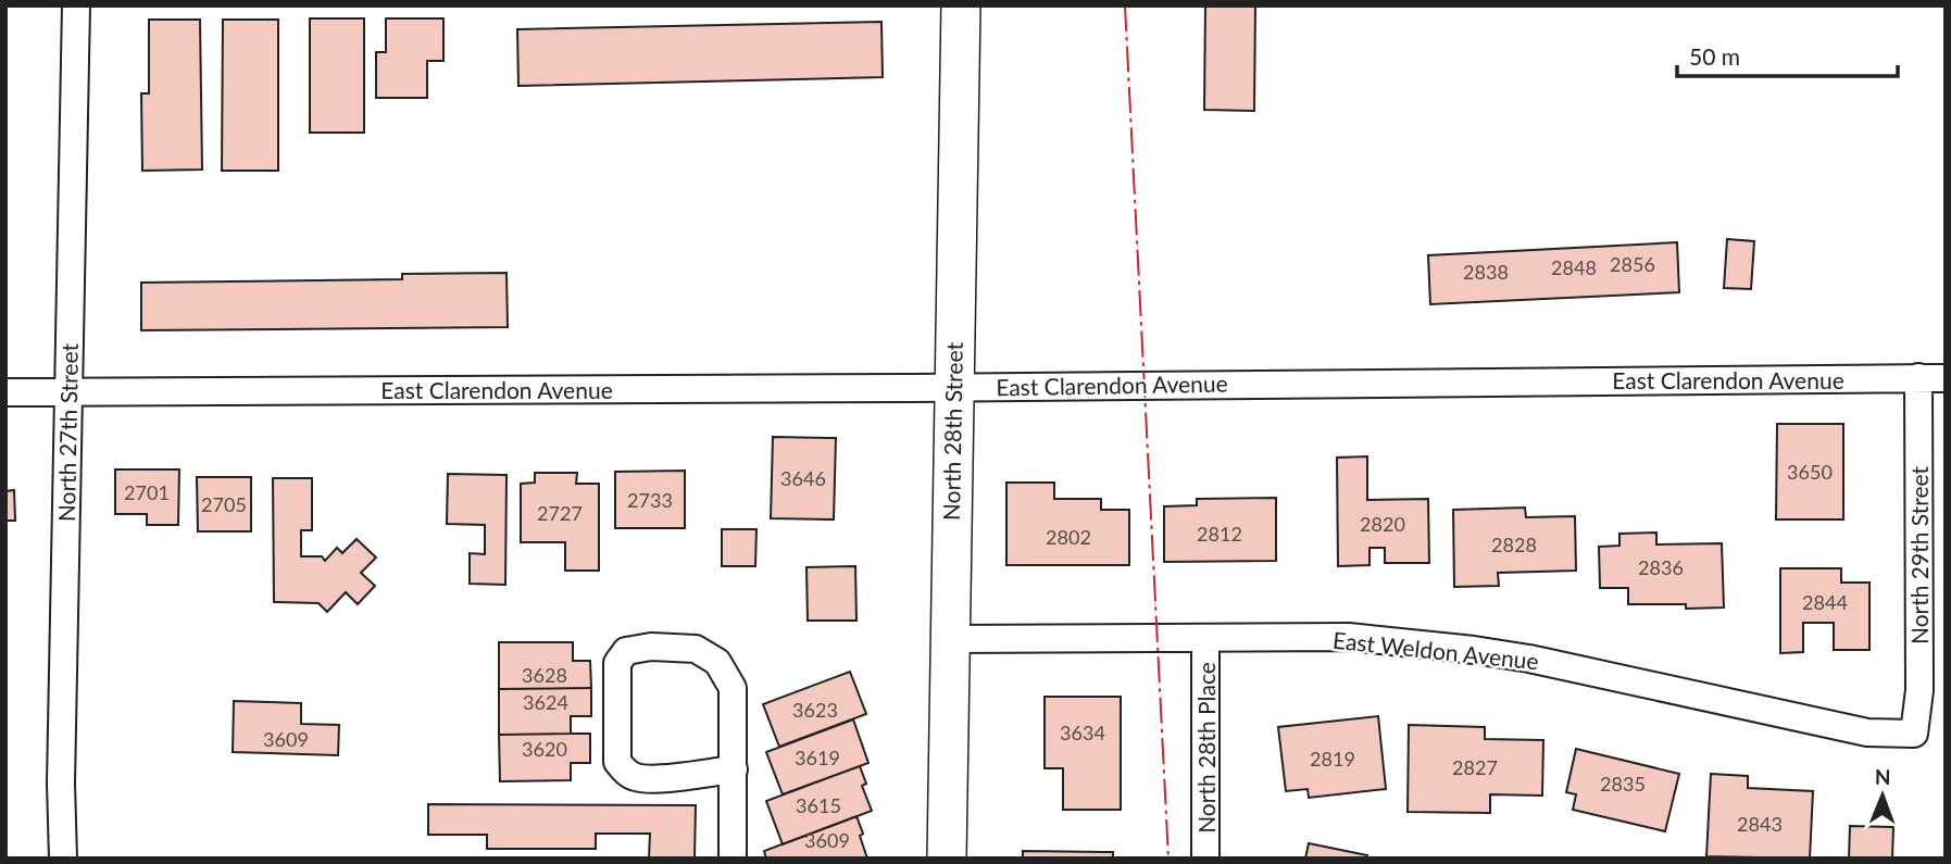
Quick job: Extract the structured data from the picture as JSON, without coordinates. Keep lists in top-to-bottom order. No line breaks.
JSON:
{"streets":{"street":["East Clarendon Avenue","North 28th Street","North 27th Street","North 29th Street","East Weldon Avenue","North 28th Place"]},"crossings":[["East Clarendon Avenue","North 28th Street"],["East Clarendon Avenue","North 27th Street"],["East Clarendon Avenue","North 29th Street"],["North 28th Street","East Weldon Avenue"],["North 29th Street","East Weldon Avenue"],["East Weldon Avenue","North 28th Place"]],"house_numbers":["2856","2848","2838","3650","3646","2701","2733","2705","2727","2820","2812","2802","2828","2836","2844","3628","3624","3623","3634","3609","3620","3619","2819","2827","2835","3615","2843","3609"],"scale_bar":"50 m","north":"top"}
